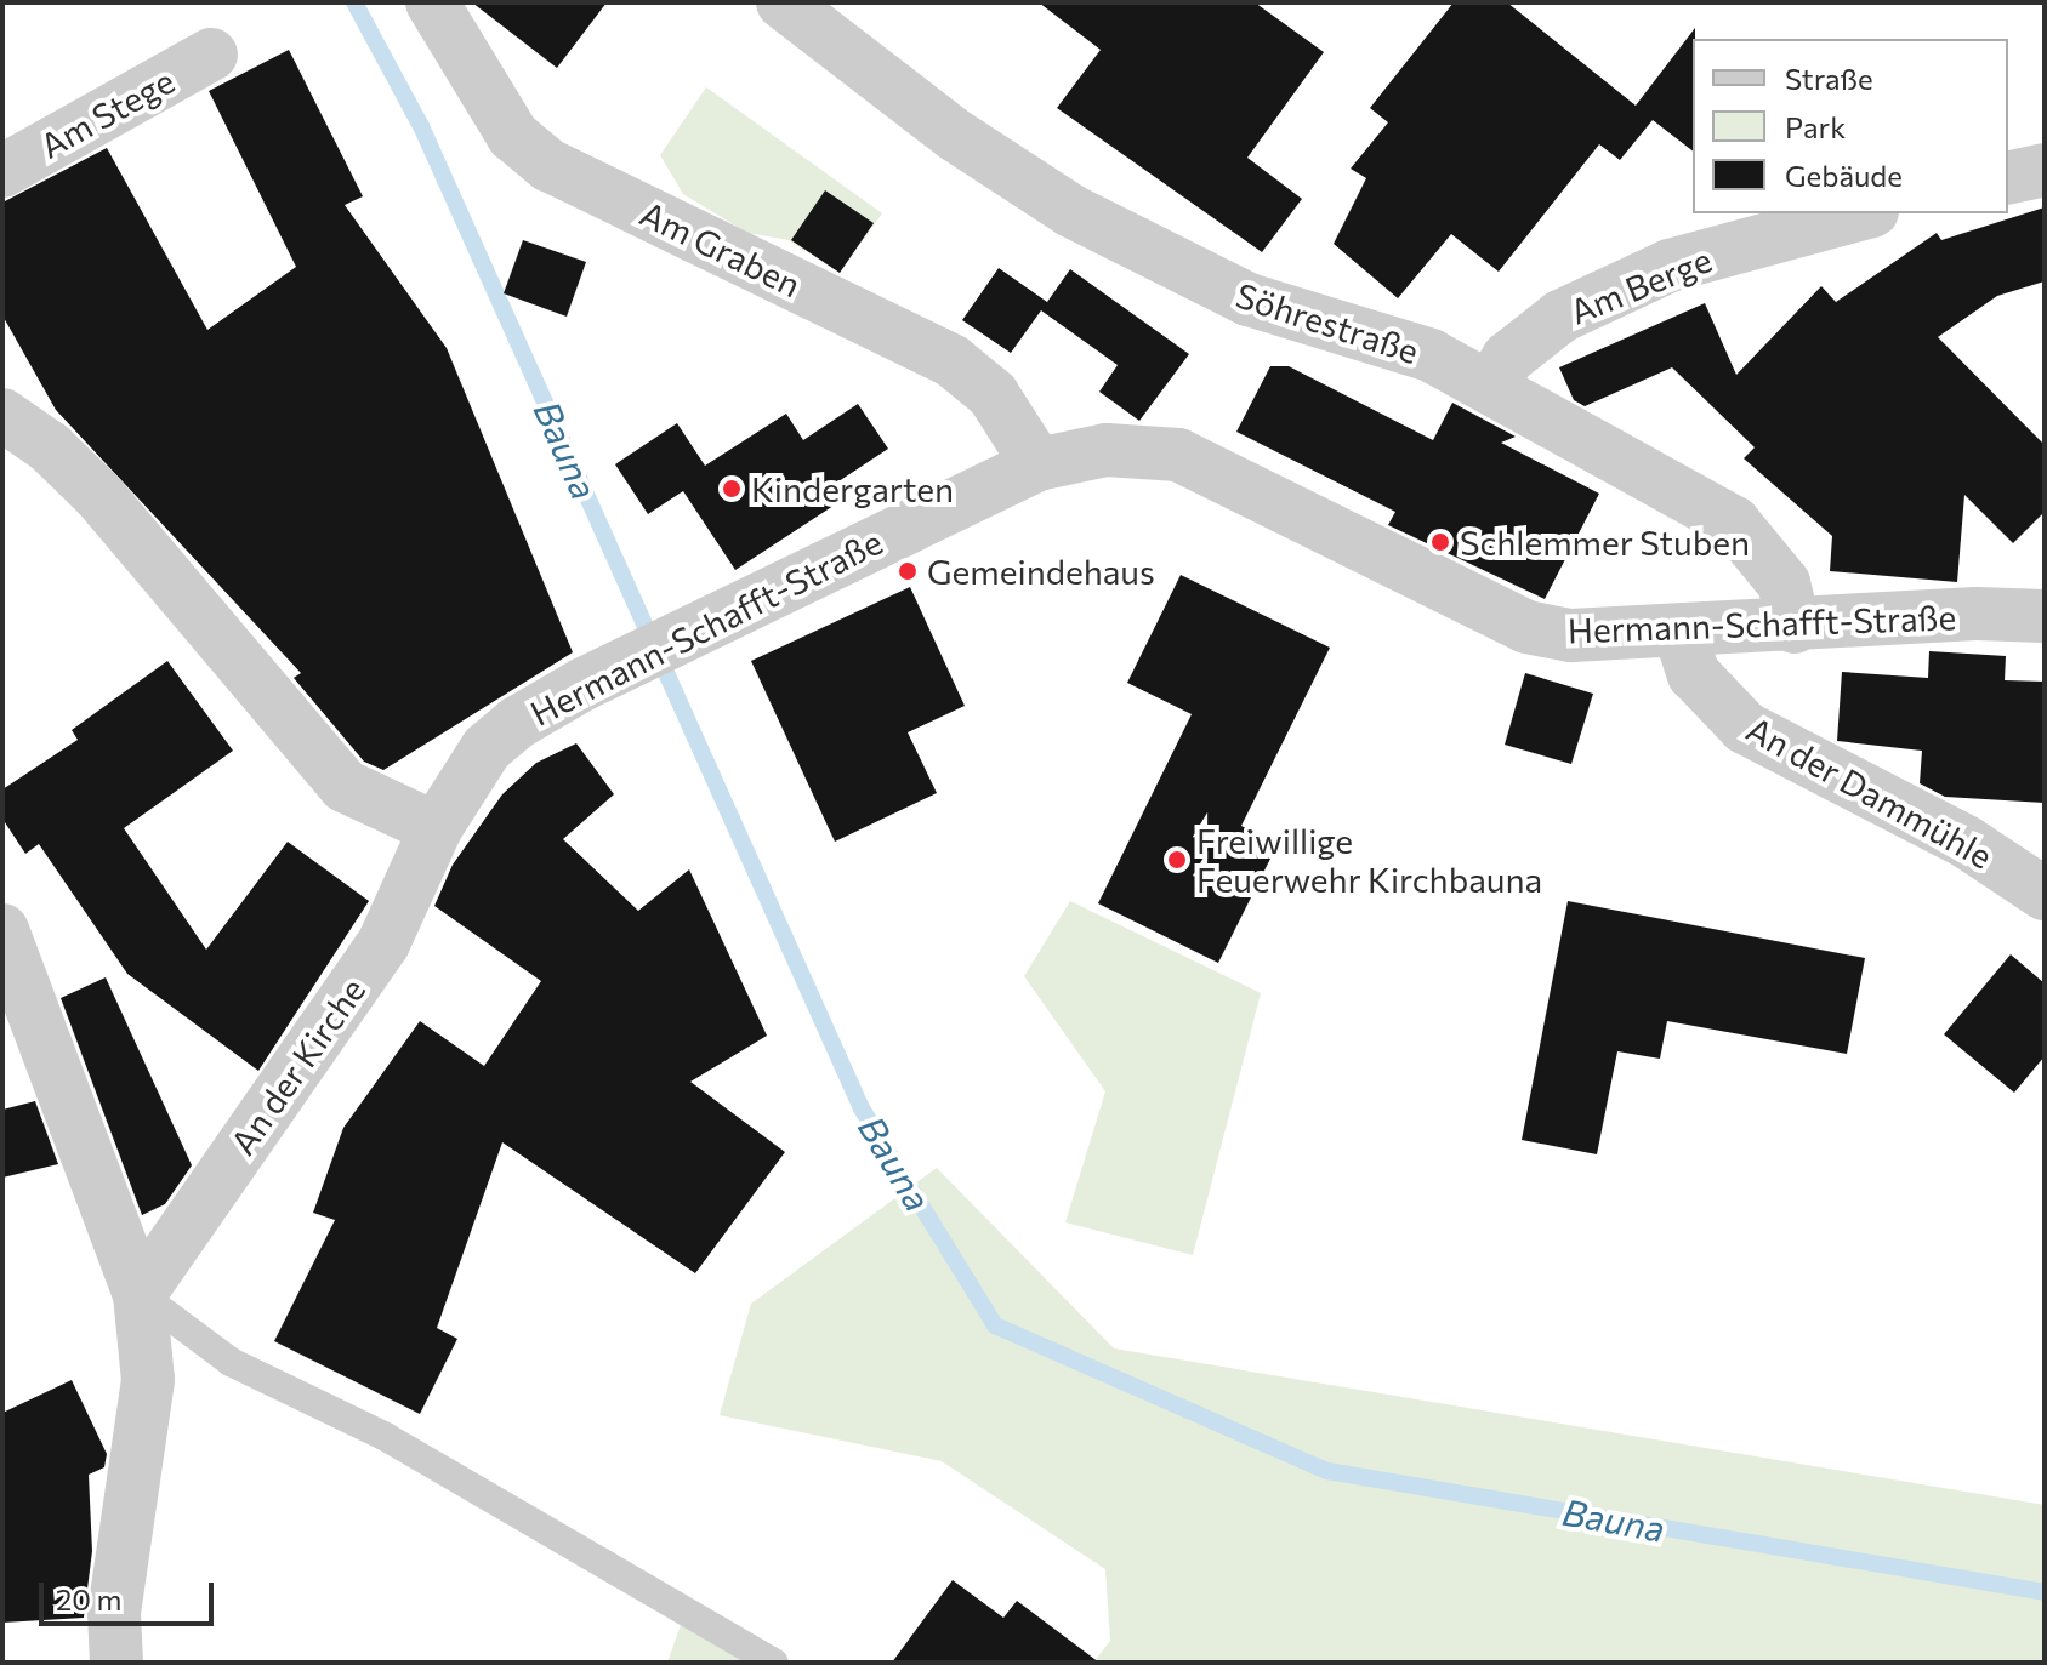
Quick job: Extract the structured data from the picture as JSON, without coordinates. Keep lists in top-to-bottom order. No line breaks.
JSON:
{"streets":{"street":["Am Stege","Am Graben","Am Berge","Söhrestraße","Hermann-Schafft-Straße","An der Dammühle","An der Kirche"]},"crossings":[["Am Graben","Hermann-Schafft-Straße"],["Am Berge","Söhrestraße"],["Söhrestraße","Hermann-Schafft-Straße"],["Hermann-Schafft-Straße","An der Dammühle"],["Hermann-Schafft-Straße","An der Kirche"]],"water":["Bauna"],"places":["Kindergarten","Schlemmer Stuben","Gemeindehaus","Freiwillige Feuerwehr Kirchbauna"],"legend":["Straße","Park","Gebäude"],"scale_bar":"20 m"}
